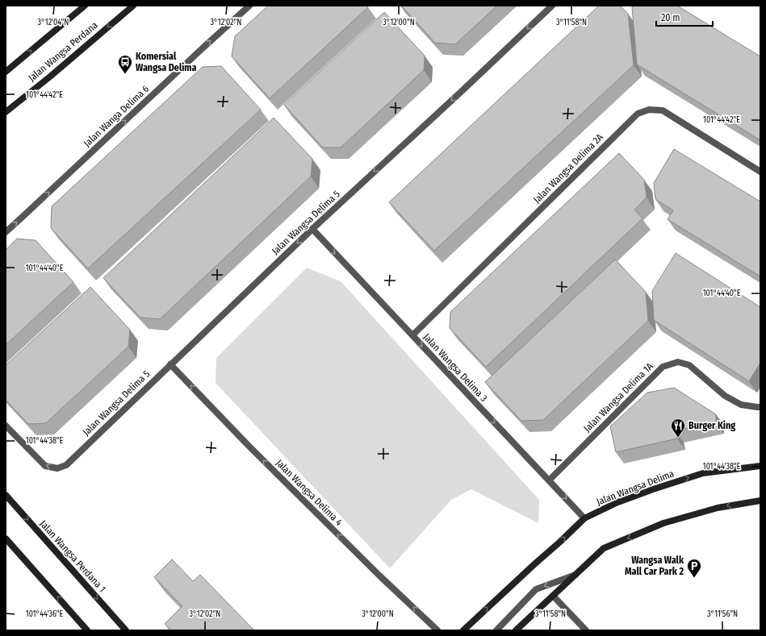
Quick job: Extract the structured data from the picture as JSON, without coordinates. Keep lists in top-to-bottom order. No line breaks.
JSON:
{"streets":{"street":["Jalan Wangsa Perdana","Jalan Wanga Delima 6","Jalan Wangsa Delima 2A","Jalan Wangsa Delima 5","Jalan Wangsa Delima 3","Jalan Wangsa Delima 1A","Jalan Wangsa Delima","Jalan Wangsa Delima 4","Jalan Wangsa Perdana 1"]},"crossings":[["Jalan Wangsa Delima 2A","Jalan Wangsa Delima 3"],["Jalan Wangsa Delima 5","Jalan Wangsa Delima 3"],["Jalan Wangsa Delima 5","Jalan Wangsa Delima 4"],["Jalan Wangsa Delima 3","Jalan Wangsa Delima 1A"],["Jalan Wangsa Delima 3","Jalan Wangsa Delima"]],"one_way":["Jalan Wanga Delima 6","Jalan Wangsa Delima 5","Jalan Wangsa Delima 3","Jalan Wangsa Delima 4"],"places":{"bus stop":["Komersial Wangsa Delima"],"restaurant":["Burger King"],"parking":["Wangsa Walk Mall Car Park 2"]},"scale_bar":"20 m","coordinates":["3°12'04\"N","3°12'02\"N","3°12'00\"N","3°11'58\"N","101°44'42\"E","101°44'40\"E","101°44'38\"E","3°11'56\"N","101°44'36\"E"]}
